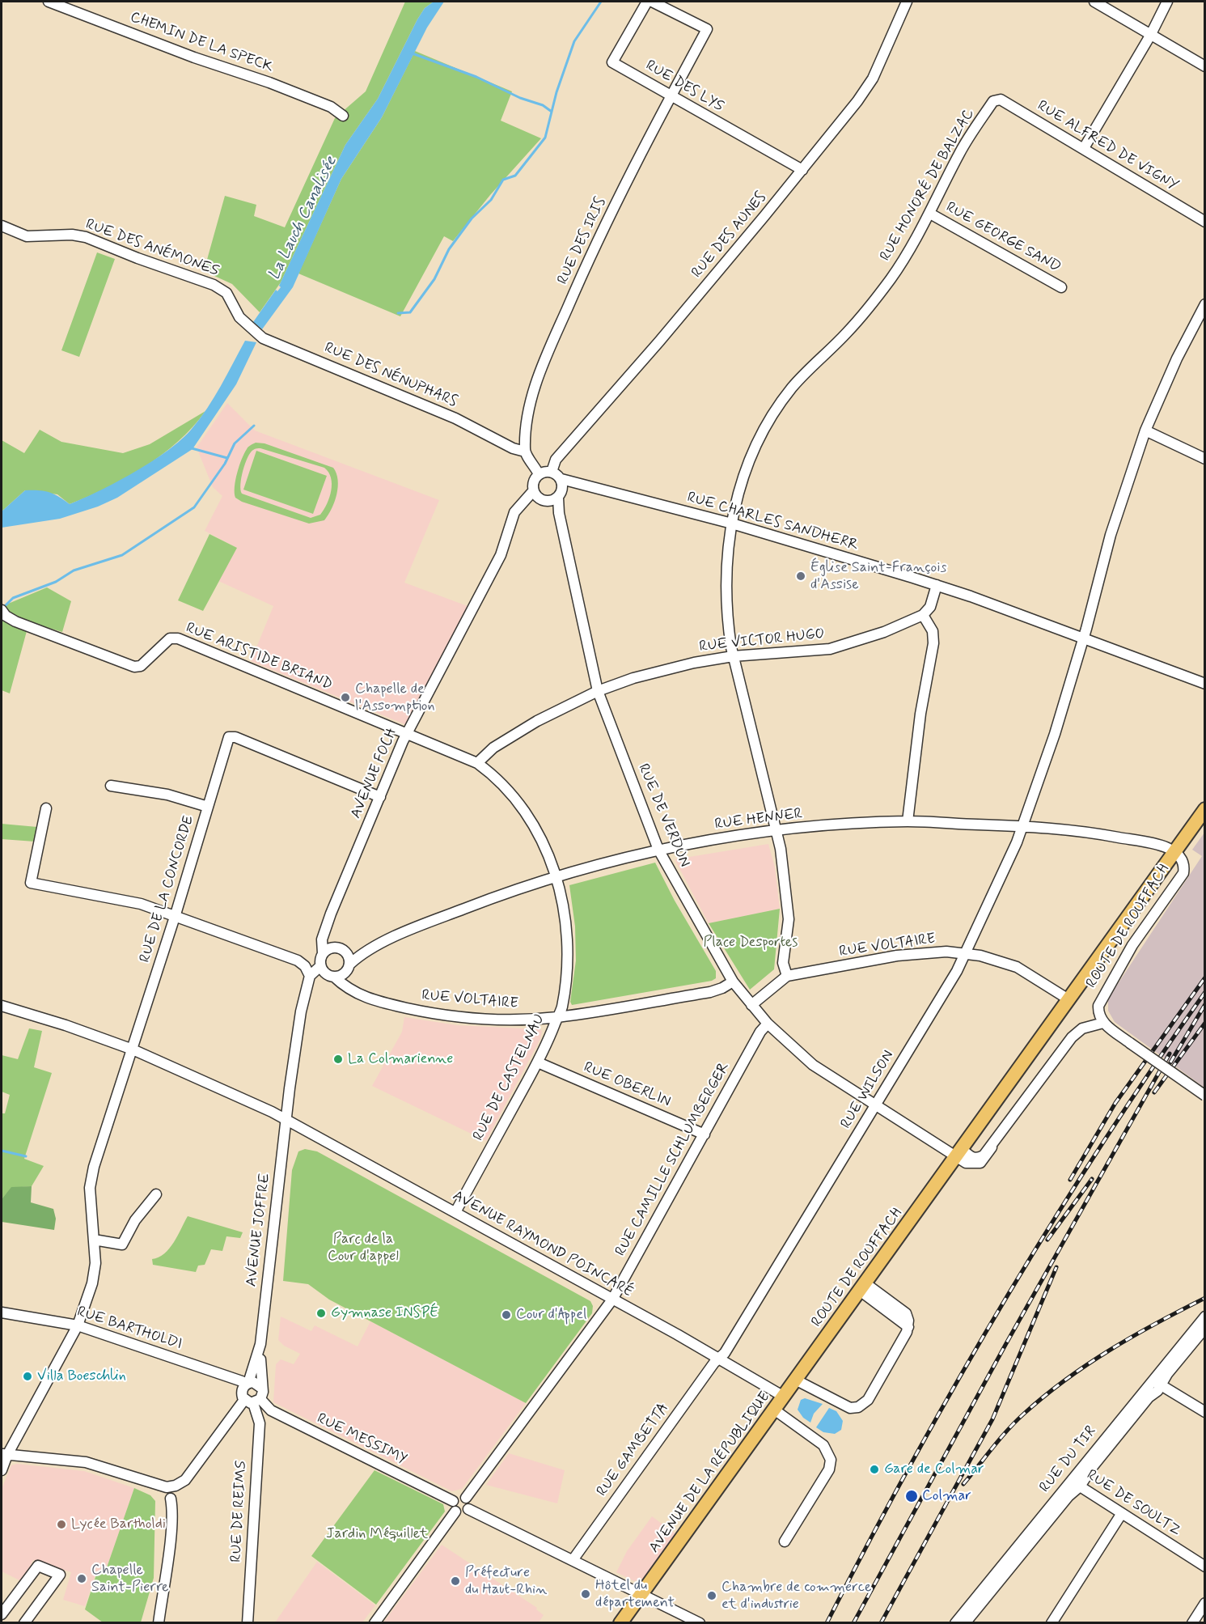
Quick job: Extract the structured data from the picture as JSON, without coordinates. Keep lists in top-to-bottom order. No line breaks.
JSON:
{"streets":{"main road":["ROUTE DE ROUFFACH","AVENUE DE LA RÉPUBLIQUE"],"street":["CHEMIN DE LA SPECK","RUE DES LYS","RUE ALFRED DE VIGNY","RUE HONORÉ DE BALZAC","RUE DES AUNES","RUE GEORGE SAND","RUE DES IRIS","RUE DES ANÉMONES","RUE DES NÉNUPHARS","RUE CHARLES SANDHERR","RUE VICTOR HUGO","RUE ARISTIDE BRIAND","AVENUE FOCH","RUE DE VERDUN","RUE HENNER","RUE DE LA CONCORDE","RUE VOLTAIRE","RUE DE CASTELNAU","RUE OBERLIN","RUE WILSON","RUE CAMILLE SCHLUMBERGER","AVENUE JOFFRE","AVENUE RAYMOND POINCARÉ","RUE BARTHOLDI","RUE MESSIMY","RUE GAMBETTA","RUE DU TIR","RUE DE SOULTZ","RUE DE REIMS"]},"crossings":[["RUE DES LYS","RUE DES AUNES"],["RUE DES LYS","RUE DES IRIS"],["RUE ALFRED DE VIGNY","RUE HONORÉ DE BALZAC"],["RUE HONORÉ DE BALZAC","RUE GEORGE SAND"],["RUE HONORÉ DE BALZAC","RUE CHARLES SANDHERR"],["RUE HONORÉ DE BALZAC","RUE VICTOR HUGO"],["RUE HONORÉ DE BALZAC","RUE HENNER"],["RUE DES AUNES","RUE CHARLES SANDHERR"],["RUE DES AUNES","AVENUE FOCH"],["RUE DES AUNES","RUE DE VERDUN"],["RUE DES IRIS","RUE DES NÉNUPHARS"],["RUE DES ANÉMONES","RUE DES NÉNUPHARS"],["RUE CHARLES SANDHERR","AVENUE FOCH"],["RUE CHARLES SANDHERR","RUE DE VERDUN"],["RUE CHARLES SANDHERR","RUE WILSON"],["RUE VICTOR HUGO","RUE DE VERDUN"],["RUE VICTOR HUGO","RUE DE CASTELNAU"],["RUE ARISTIDE BRIAND","AVENUE FOCH"],["RUE ARISTIDE BRIAND","RUE DE CASTELNAU"],["AVENUE FOCH","RUE DE VERDUN"],["AVENUE FOCH","RUE HENNER"],["AVENUE FOCH","RUE DE LA CONCORDE"],["AVENUE FOCH","RUE VOLTAIRE"],["AVENUE FOCH","RUE DE CASTELNAU"],["RUE DE VERDUN","RUE HENNER"],["RUE DE VERDUN","ROUTE DE ROUFFACH"],["RUE DE VERDUN","RUE VOLTAIRE"],["RUE DE VERDUN","RUE WILSON"],["RUE DE VERDUN","RUE CAMILLE SCHLUMBERGER"],["RUE HENNER","ROUTE DE ROUFFACH"],["RUE HENNER","RUE VOLTAIRE"],["RUE HENNER","RUE DE CASTELNAU"],["RUE HENNER","RUE WILSON"],["RUE DE LA CONCORDE","AVENUE RAYMOND POINCARÉ"],["RUE DE LA CONCORDE","RUE BARTHOLDI"],["ROUTE DE ROUFFACH","RUE VOLTAIRE"],["ROUTE DE ROUFFACH","AVENUE RAYMOND POINCARÉ"],["ROUTE DE ROUFFACH","AVENUE DE LA RÉPUBLIQUE"],["RUE VOLTAIRE","RUE DE CASTELNAU"],["RUE VOLTAIRE","RUE WILSON"],["RUE DE CASTELNAU","RUE OBERLIN"],["RUE DE CASTELNAU","AVENUE RAYMOND POINCARÉ"],["RUE OBERLIN","RUE CAMILLE SCHLUMBERGER"],["RUE WILSON","AVENUE RAYMOND POINCARÉ"],["RUE WILSON","RUE GAMBETTA"],["RUE CAMILLE SCHLUMBERGER","AVENUE RAYMOND POINCARÉ"],["RUE CAMILLE SCHLUMBERGER","RUE MESSIMY"],["AVENUE JOFFRE","AVENUE RAYMOND POINCARÉ"],["AVENUE JOFFRE","RUE BARTHOLDI"],["AVENUE JOFFRE","RUE MESSIMY"],["AVENUE JOFFRE","RUE DE REIMS"],["AVENUE RAYMOND POINCARÉ","RUE GAMBETTA"],["AVENUE RAYMOND POINCARÉ","AVENUE DE LA RÉPUBLIQUE"],["RUE BARTHOLDI","RUE MESSIMY"],["RUE BARTHOLDI","RUE DE REIMS"],["RUE MESSIMY","RUE DE REIMS"],["RUE DU TIR","RUE DE SOULTZ"]],"water":["La Lauch Canalisée"],"parks":["Place Desportes","Parc de la Cour d'appel","Jardin Méquillet"],"places":["Église Saint-François d'Assise","Chapelle de l'Assomption","La Colmarienne","Gymnase INSPÉ","Cour d'Appel","Villa Boeschlin","Gare de Colmar","Colmar","Lycée Bartholdi","Chapelle Saint-Pierre","Préfecture du Haut-Rhin","Hôtel du département","Chambre de commerce et d'industrie"]}
